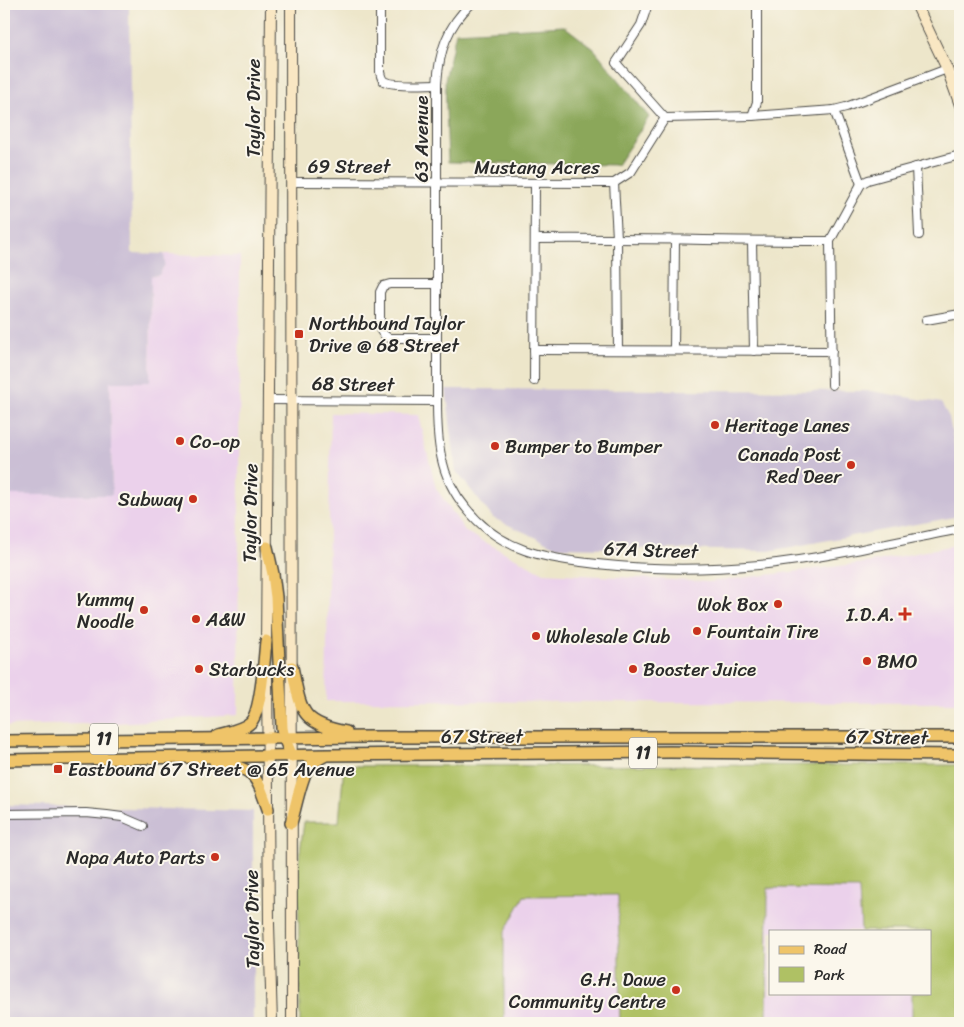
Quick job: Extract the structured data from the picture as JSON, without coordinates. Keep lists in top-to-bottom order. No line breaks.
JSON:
{"streets":{"main road":["Taylor Drive","67 Street","11"],"street":["63 Avenue","69 Street","Mustang Acres","68 Street","67A Street"]},"crossings":[["Taylor Drive","69 Street"],["Taylor Drive","68 Street"],["Taylor Drive","67 Street"],["63 Avenue","69 Street"],["63 Avenue","Mustang Acres"],["63 Avenue","68 Street"],["63 Avenue","67A Street"],["69 Street","Mustang Acres"],["68 Street","67A Street"]],"places":{"transit":["Northbound Taylor Drive @ 68 Street","Eastbound 67 Street @ 65 Avenue"],"other":["Heritage Lanes","Co-op","Bumper to Bumper","Canada Post Red Deer","Subway","Wok Box","Yummy Noodle","A&W","Fountain Tire","Wholesale Club","BMO","Starbucks","Booster Juice","Napa Auto Parts","G.H. Dawe Community Centre"],"health":["I.D.A."]},"legend":["Road","Park"]}
